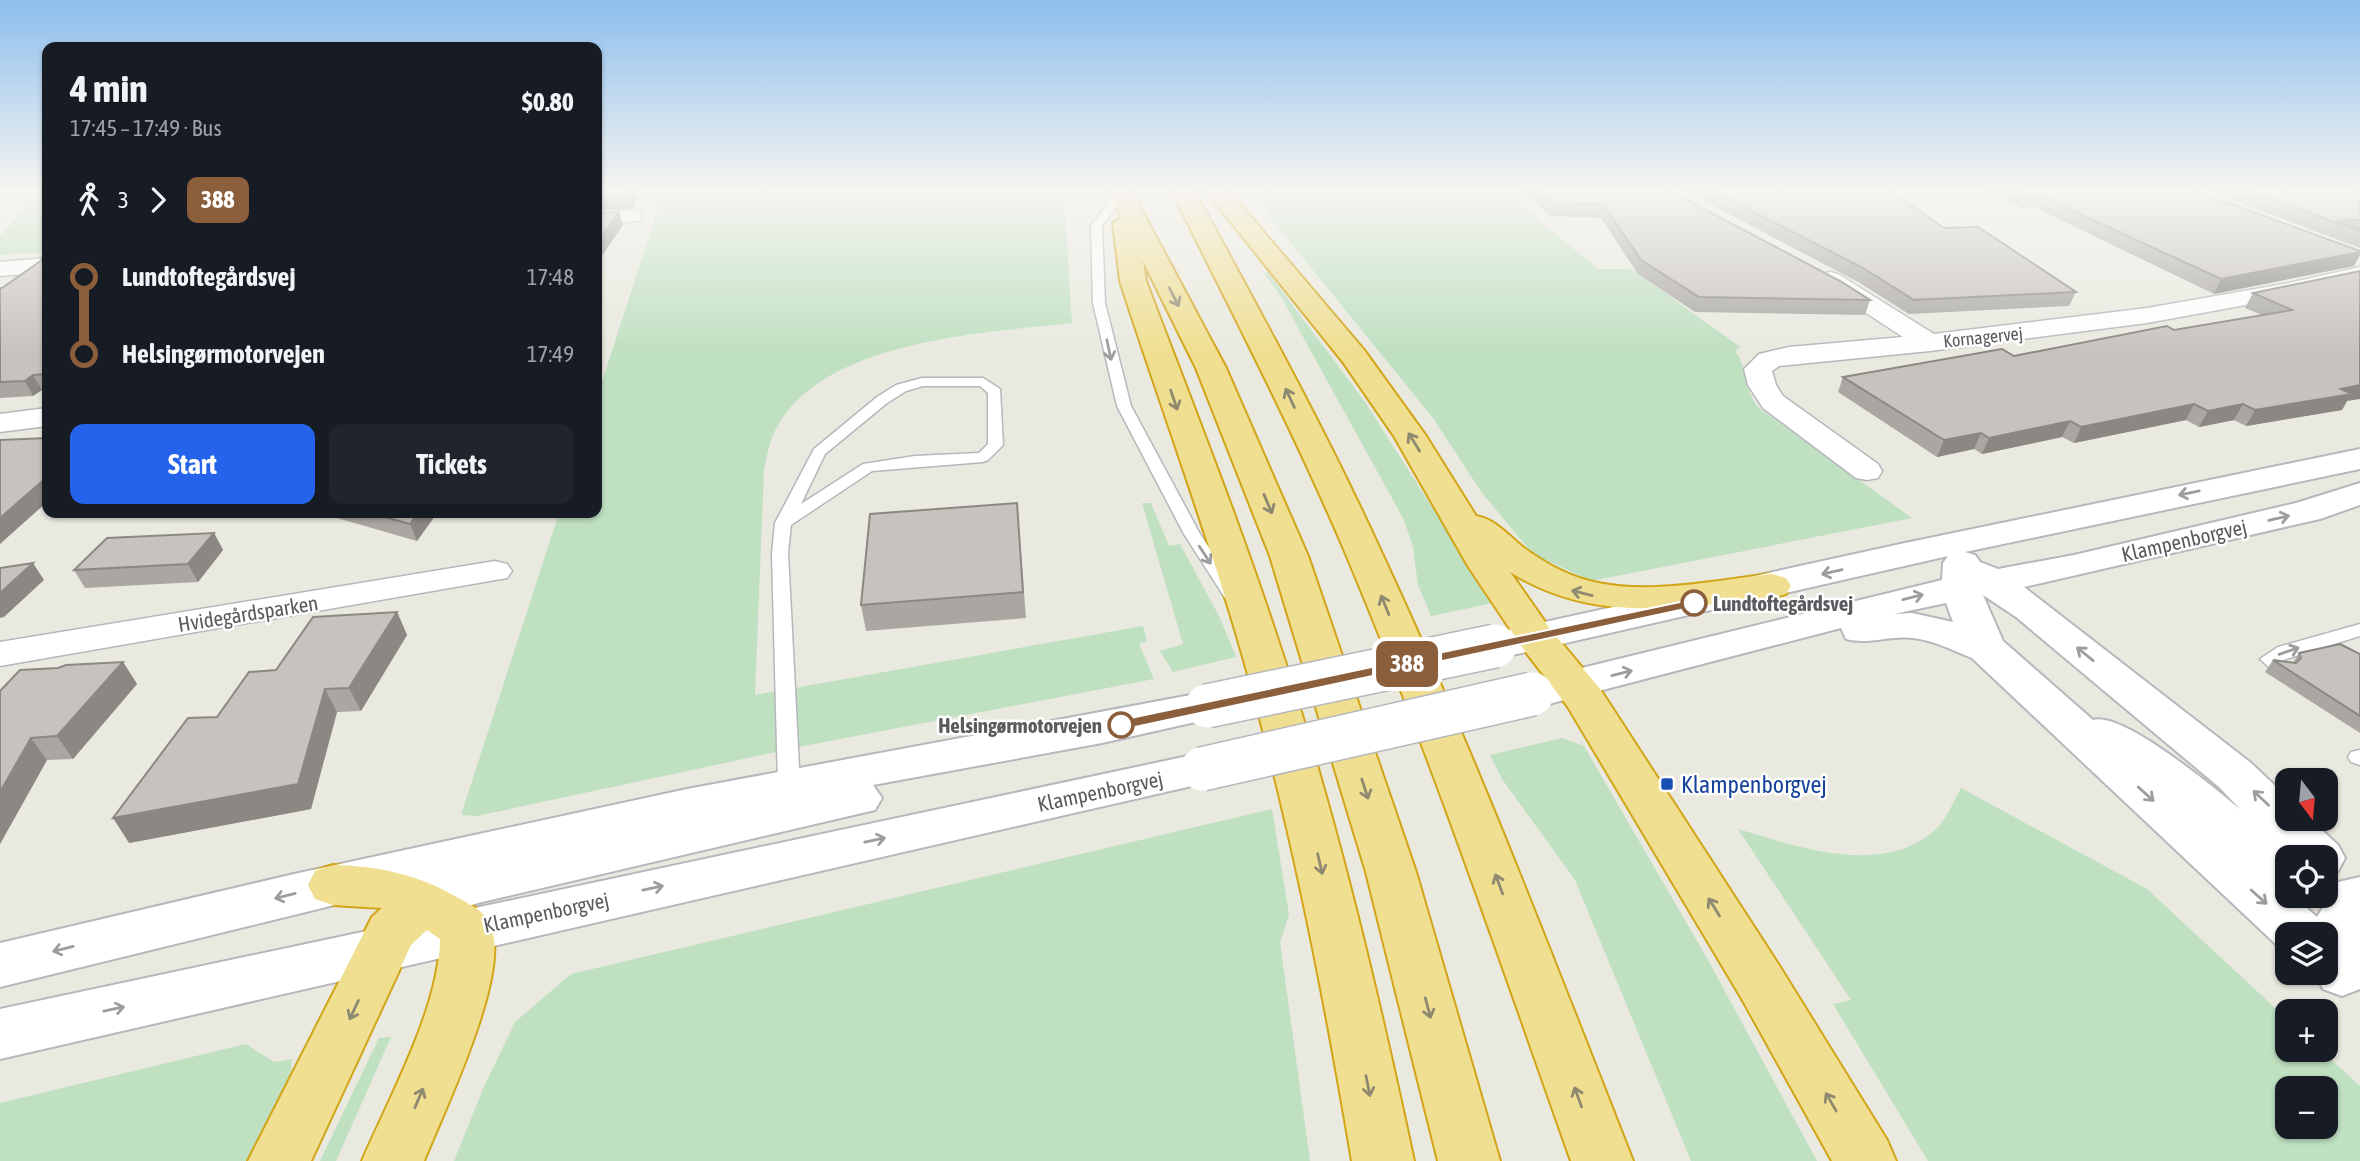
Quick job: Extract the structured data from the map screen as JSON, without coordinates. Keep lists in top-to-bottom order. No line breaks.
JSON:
{"streets":{"street":["Kornagervej","Klampenborgvej","Hvidegårdsparken"]},"places":{"other":["Lundtoftegårdsvej","Helsingørmotorvejen"],"transit":["Klampenborgvej"]},"lines":["bus line 388"],"north":"bottom","page":{"on_map":"388","heading":["4 min","17:45 – 17:49 · Bus","$0.80"],"legs":["3","388"],"list":[{"name":"Lundtoftegårdsvej","value":"17:48"},{"name":"Helsingørmotorvejen","value":"17:49"}],"buttons":["Start","Tickets"],"map_buttons":["+","−"]}}
